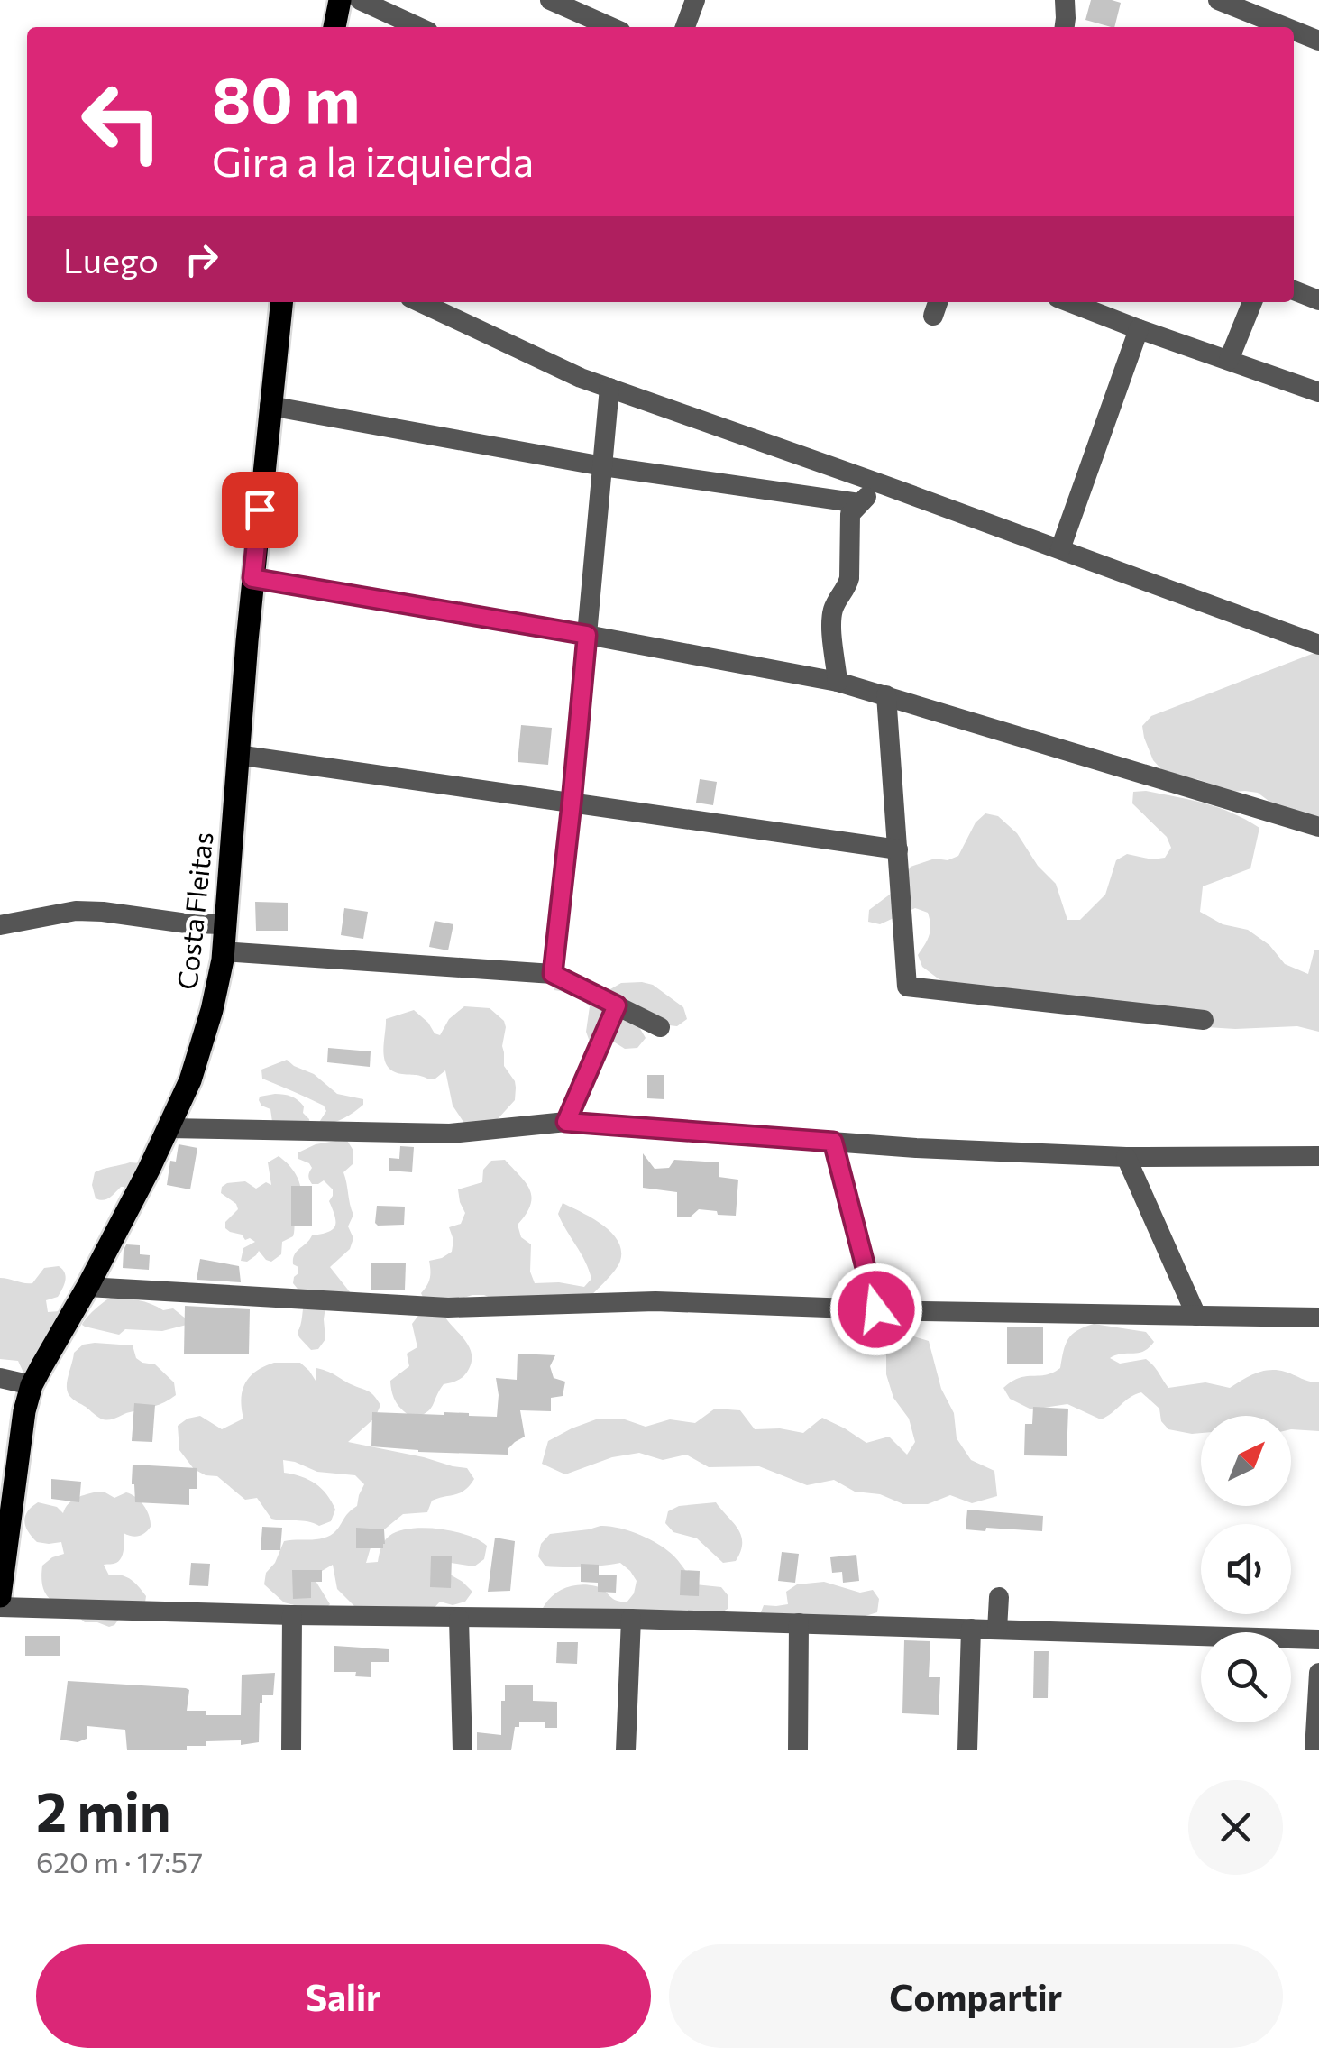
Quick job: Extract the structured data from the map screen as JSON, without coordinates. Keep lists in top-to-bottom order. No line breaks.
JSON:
{"streets":{"main road":["Costa Fleitas"]},"north":"top right","page":{"turn":["80 m","Gira a la izquierda"],"then":"Luego","heading":["2 min","620 m · 17:57"],"buttons":["Salir","Compartir"]}}
